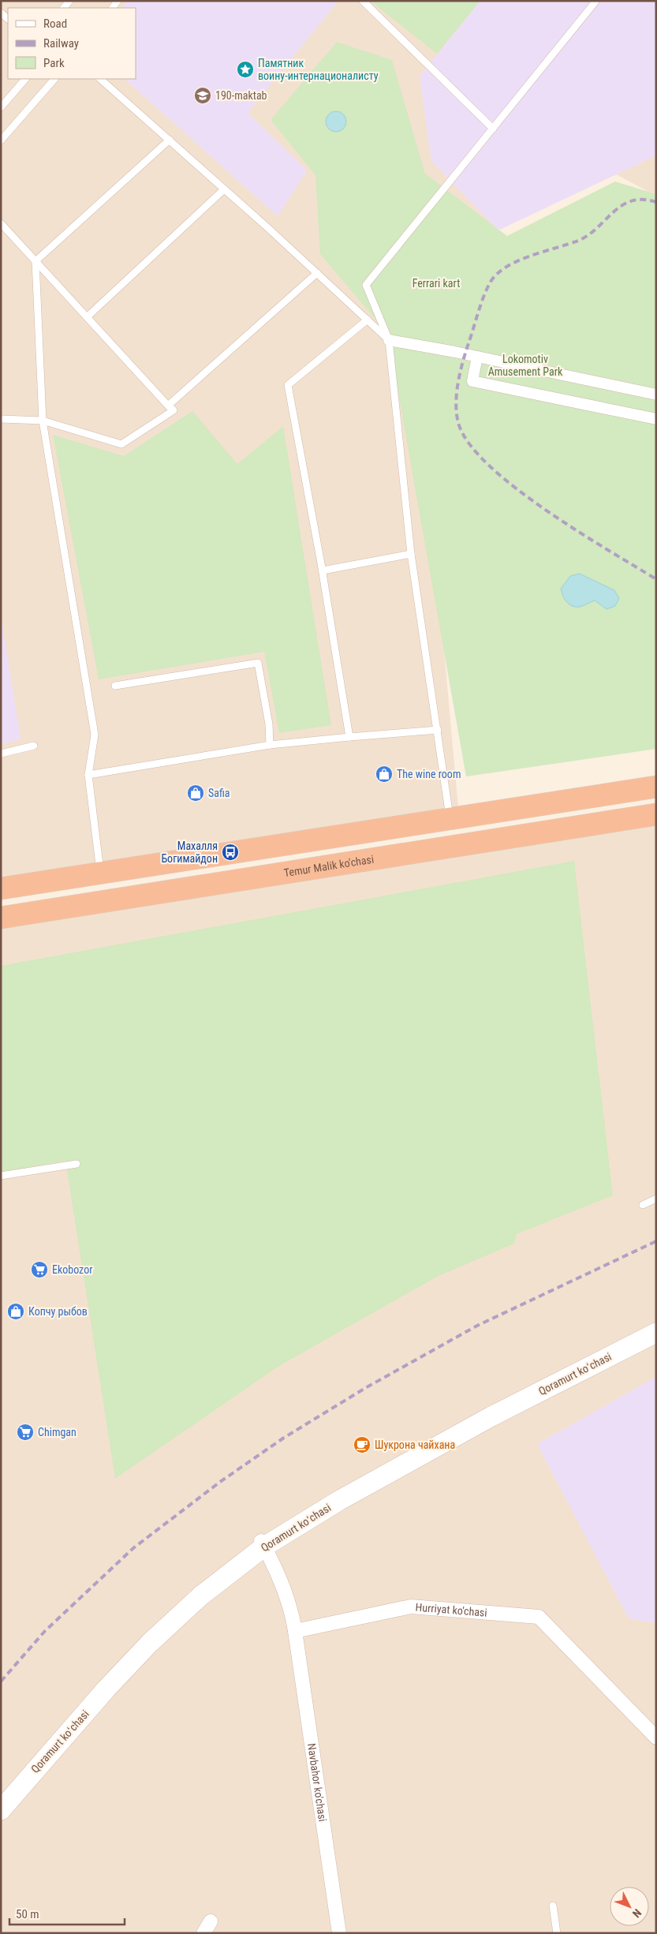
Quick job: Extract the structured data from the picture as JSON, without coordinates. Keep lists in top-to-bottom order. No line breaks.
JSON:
{"streets":{"highway":["Temur Malik ko'chasi"],"main road":["Qoramurt koʻchasi"],"street":["Hurriyat ko'chasi","Navbahor ko'chasi"]},"crossings":[["Hurriyat ko'chasi","Navbahor ko'chasi"]],"parks":["Ferrari kart","Lokomotiv Amusement Park"],"places":{"place":["Памятник воину-интернационалисту"],"school or university":["190-maktab"],"shop":["The wine room","Safia","Копчу рыбов"],"bus stop":["Махалля Богимайдон"],"supermarket":["Ekobozor","Chimgan"],"cafe":["Шукрона чайхана"]},"legend":["Road","Railway","Park"],"scale_bar":"50 m","north":"bottom right"}
